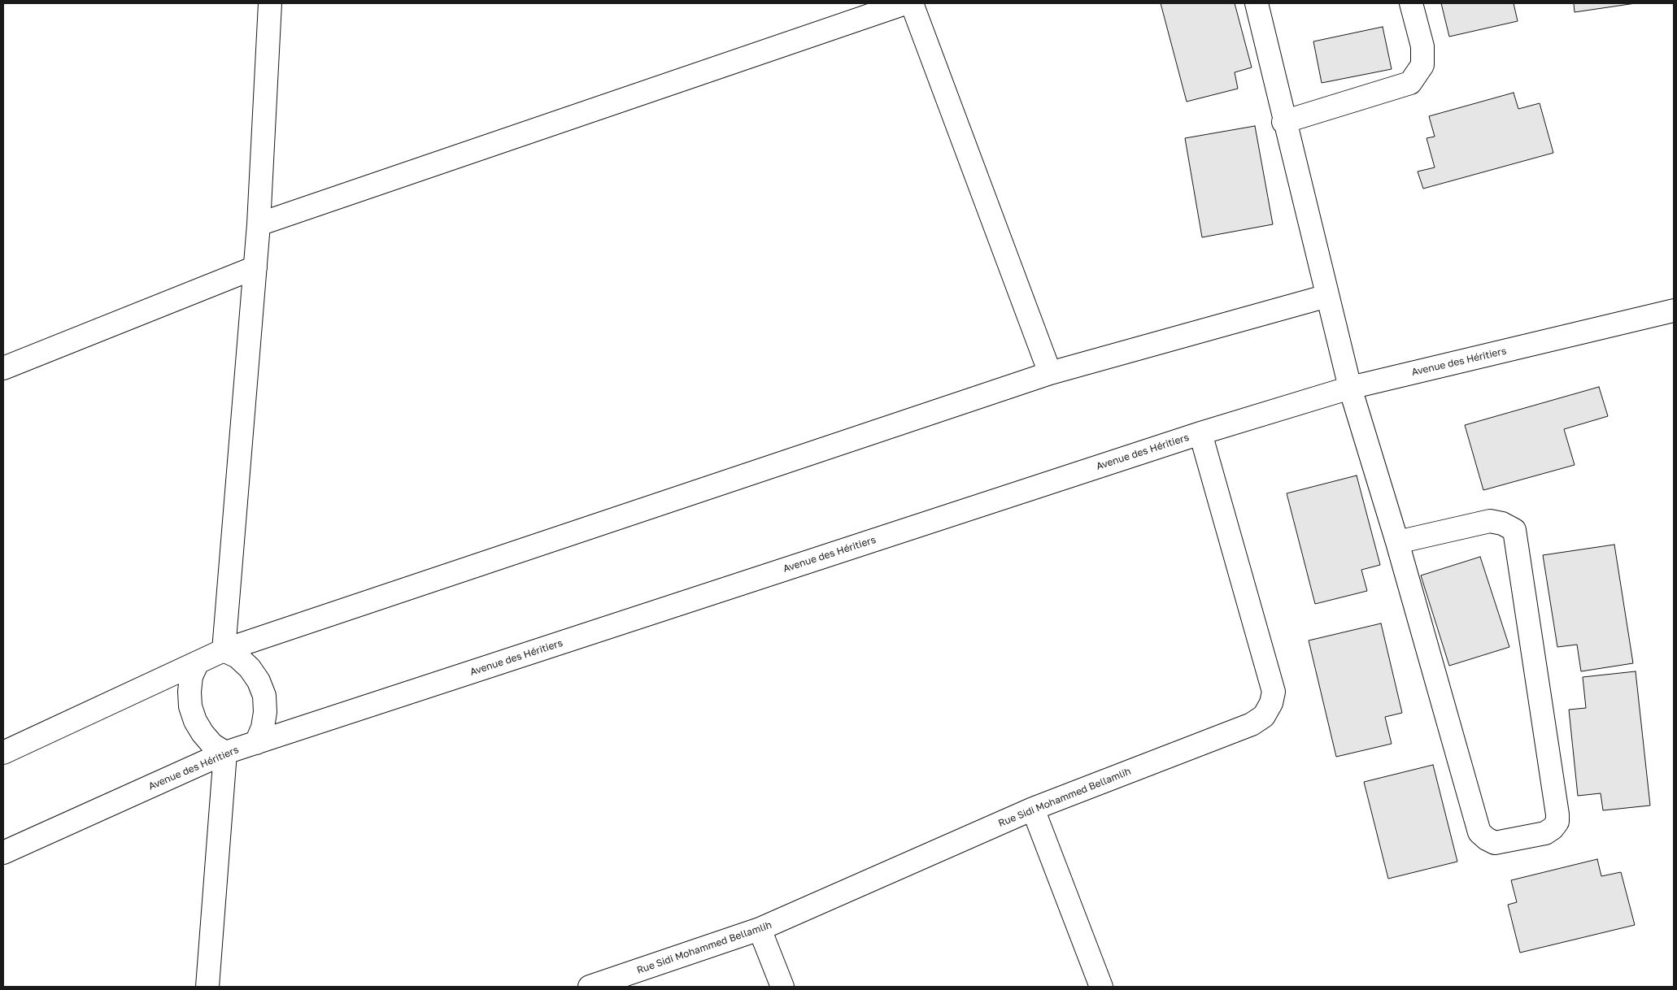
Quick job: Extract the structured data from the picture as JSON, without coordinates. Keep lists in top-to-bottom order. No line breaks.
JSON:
{"streets":{"street":["Avenue des Héritiers","Rue Sidi Mohammed Bellamlih"]},"crossings":[["Avenue des Héritiers","Rue Sidi Mohammed Bellamlih"]]}
